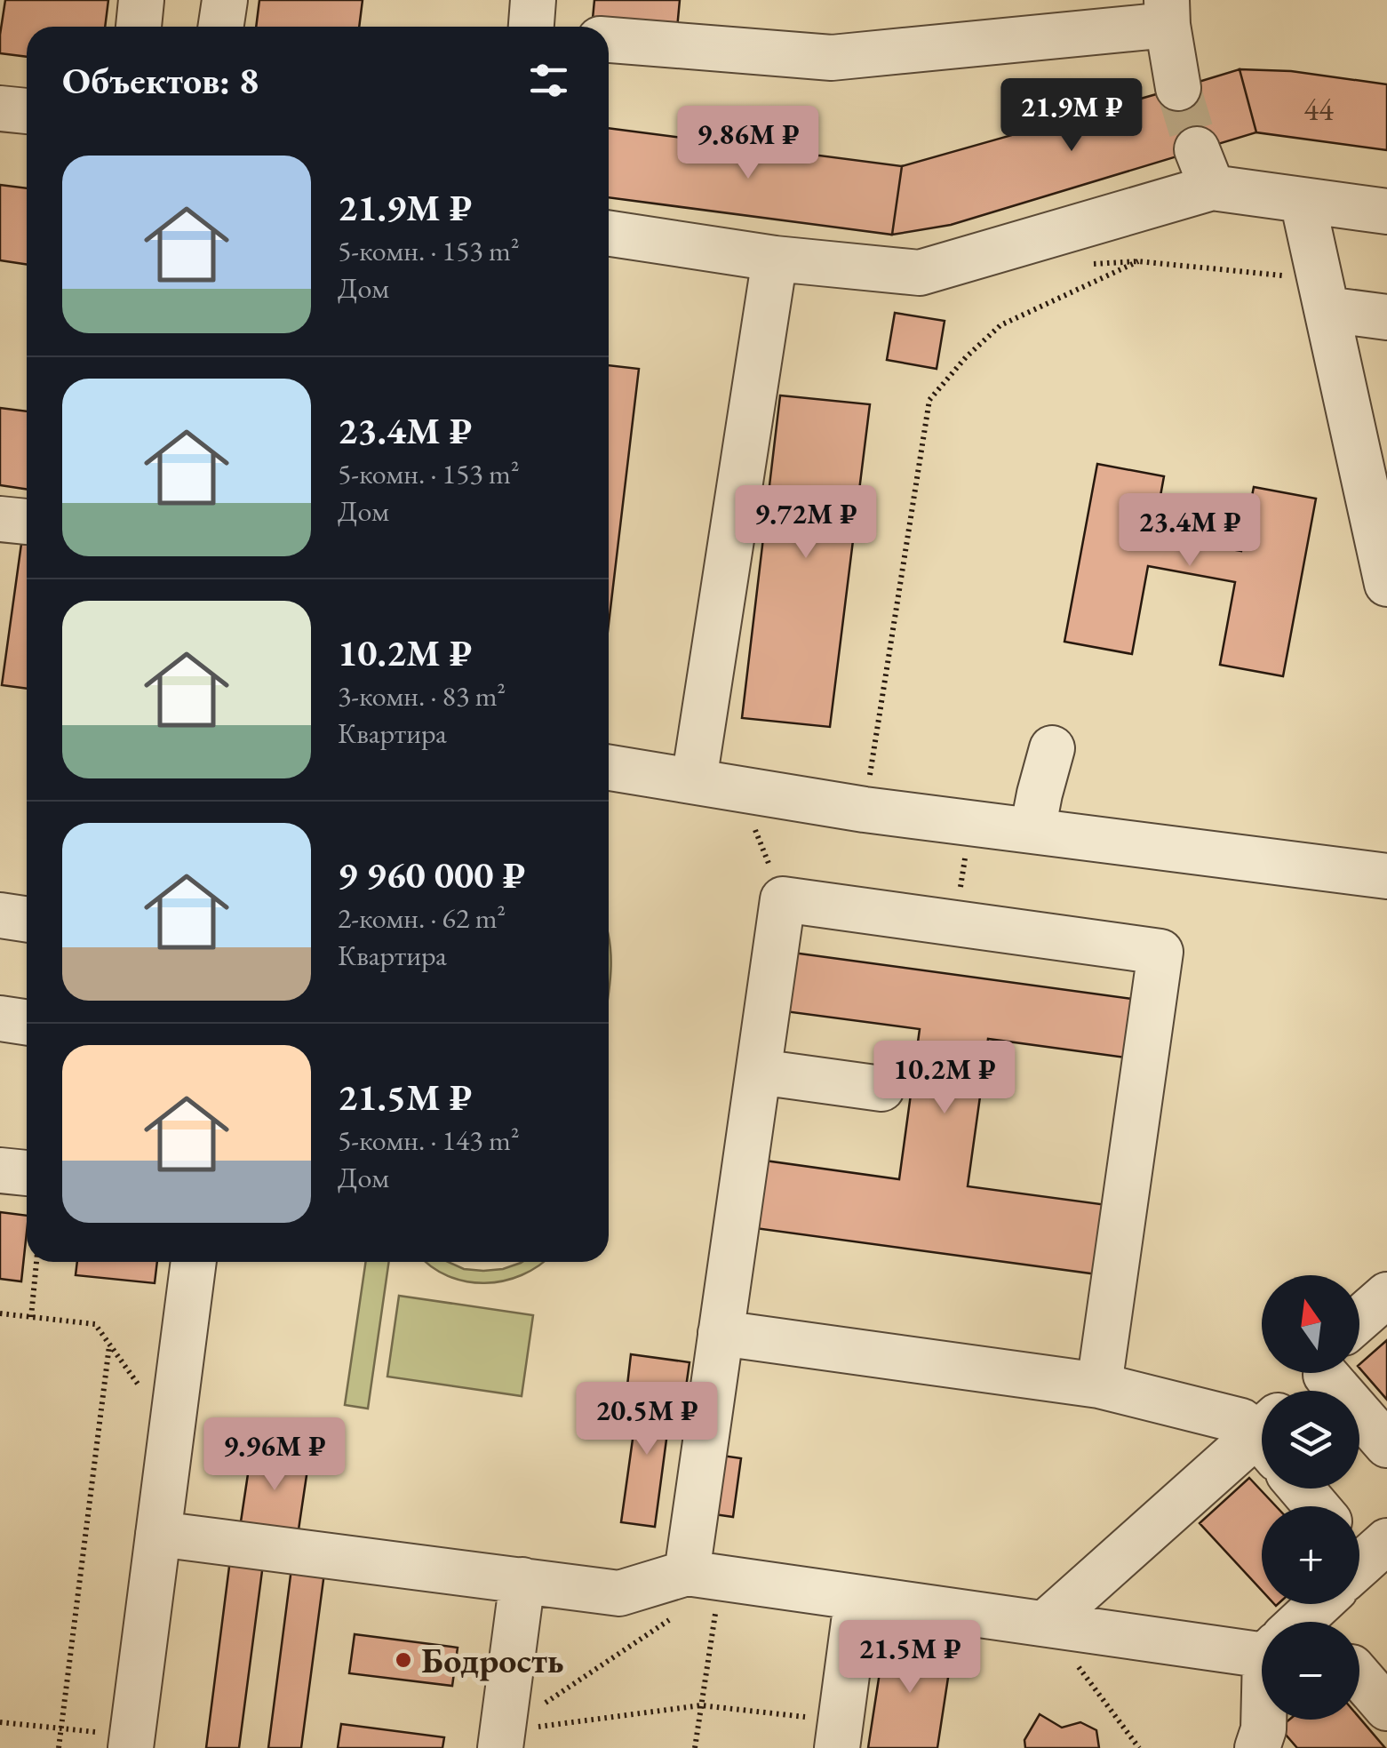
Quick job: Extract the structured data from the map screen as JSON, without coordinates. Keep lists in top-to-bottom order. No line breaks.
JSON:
{"places":["Бодрость"],"house_numbers":["44"],"north":"top","page":{"heading":"Объектов: 8","price":["21.9M ₽","9.86M ₽","9.72M ₽","23.4M ₽","10.2M ₽","20.5M ₽","9.96M ₽","21.5M ₽"],"list":[{"name":"21.9M ₽","note":"5-комн. · 153 m² · Дом"},{"name":"23.4M ₽","note":"5-комн. · 153 m² · Дом"},{"name":"10.2M ₽","note":"3-комн. · 83 m² · Квартира"},{"name":"9 960 000 ₽","note":"2-комн. · 62 m² · Квартира"},{"name":"21.5M ₽","note":"5-комн. · 143 m² · Дом"}],"map_buttons":["+","−"]}}
